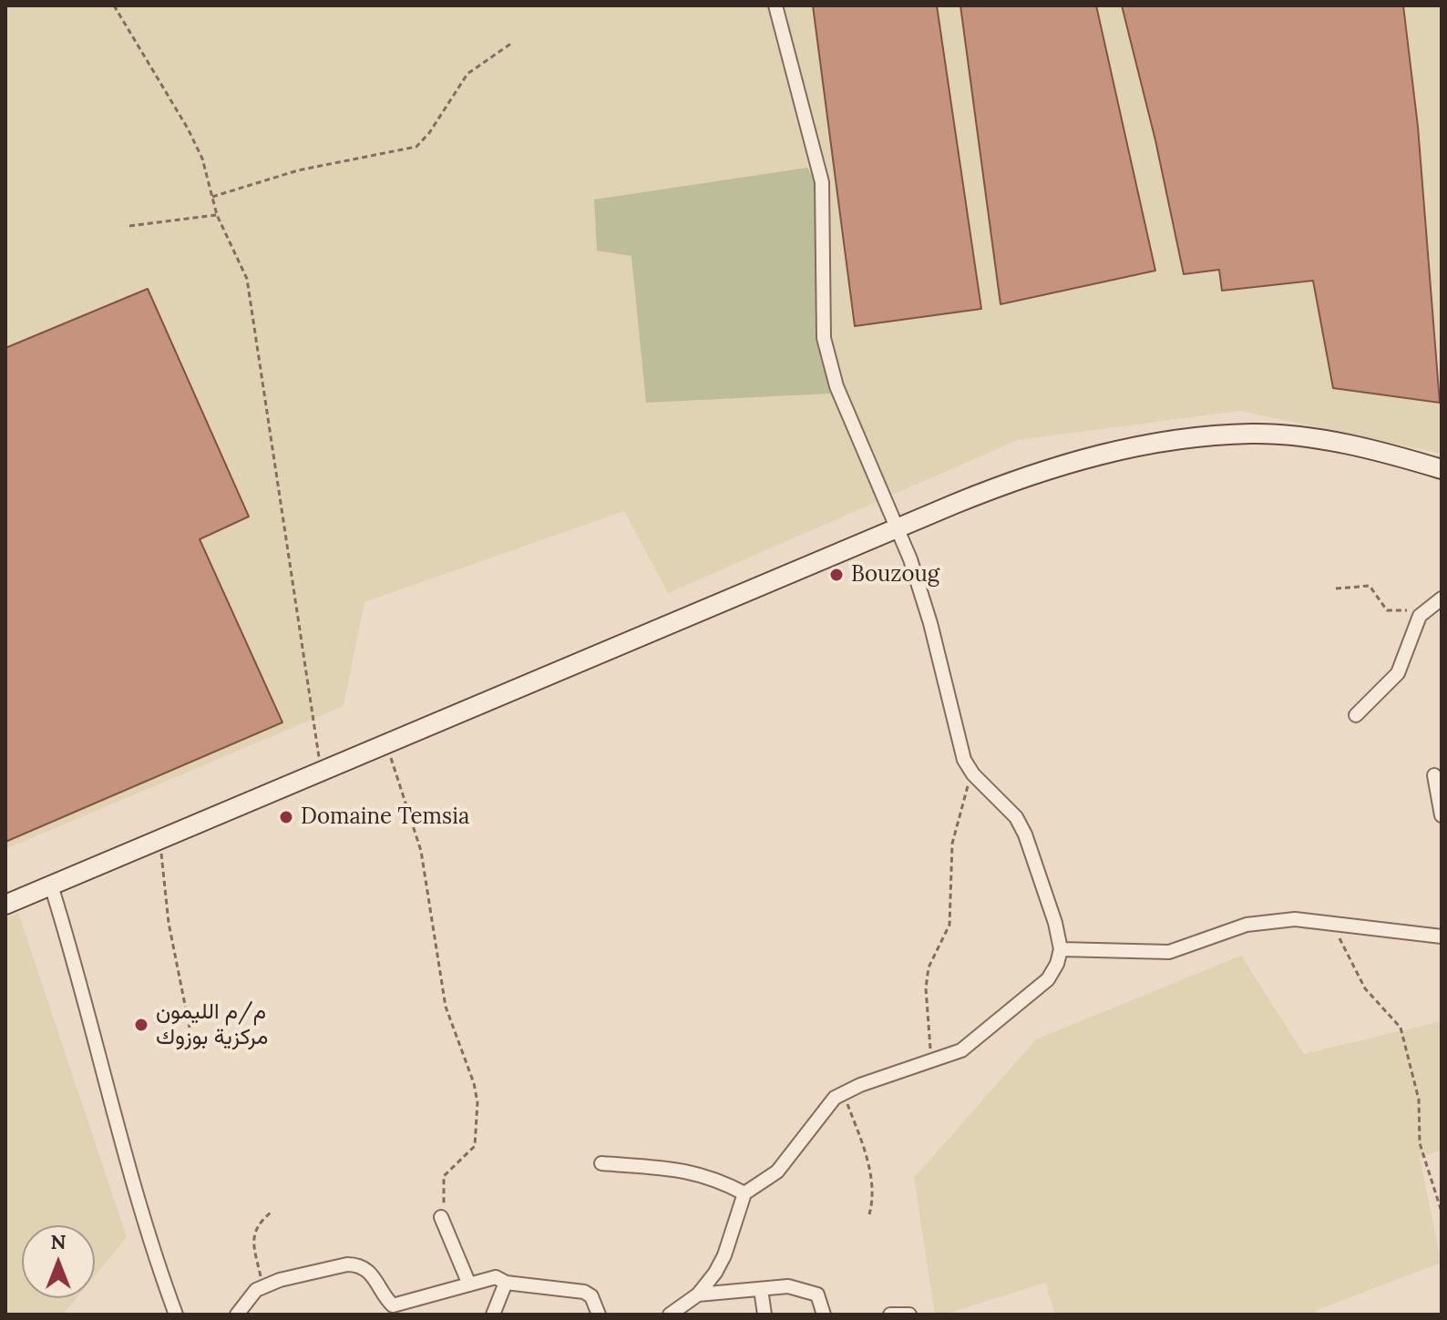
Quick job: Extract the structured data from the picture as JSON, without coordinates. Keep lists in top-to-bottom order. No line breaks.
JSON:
{"places":["Bouzoug","Domaine Temsia","م/م الليمون مركزية بوزوك"],"north":"top"}
